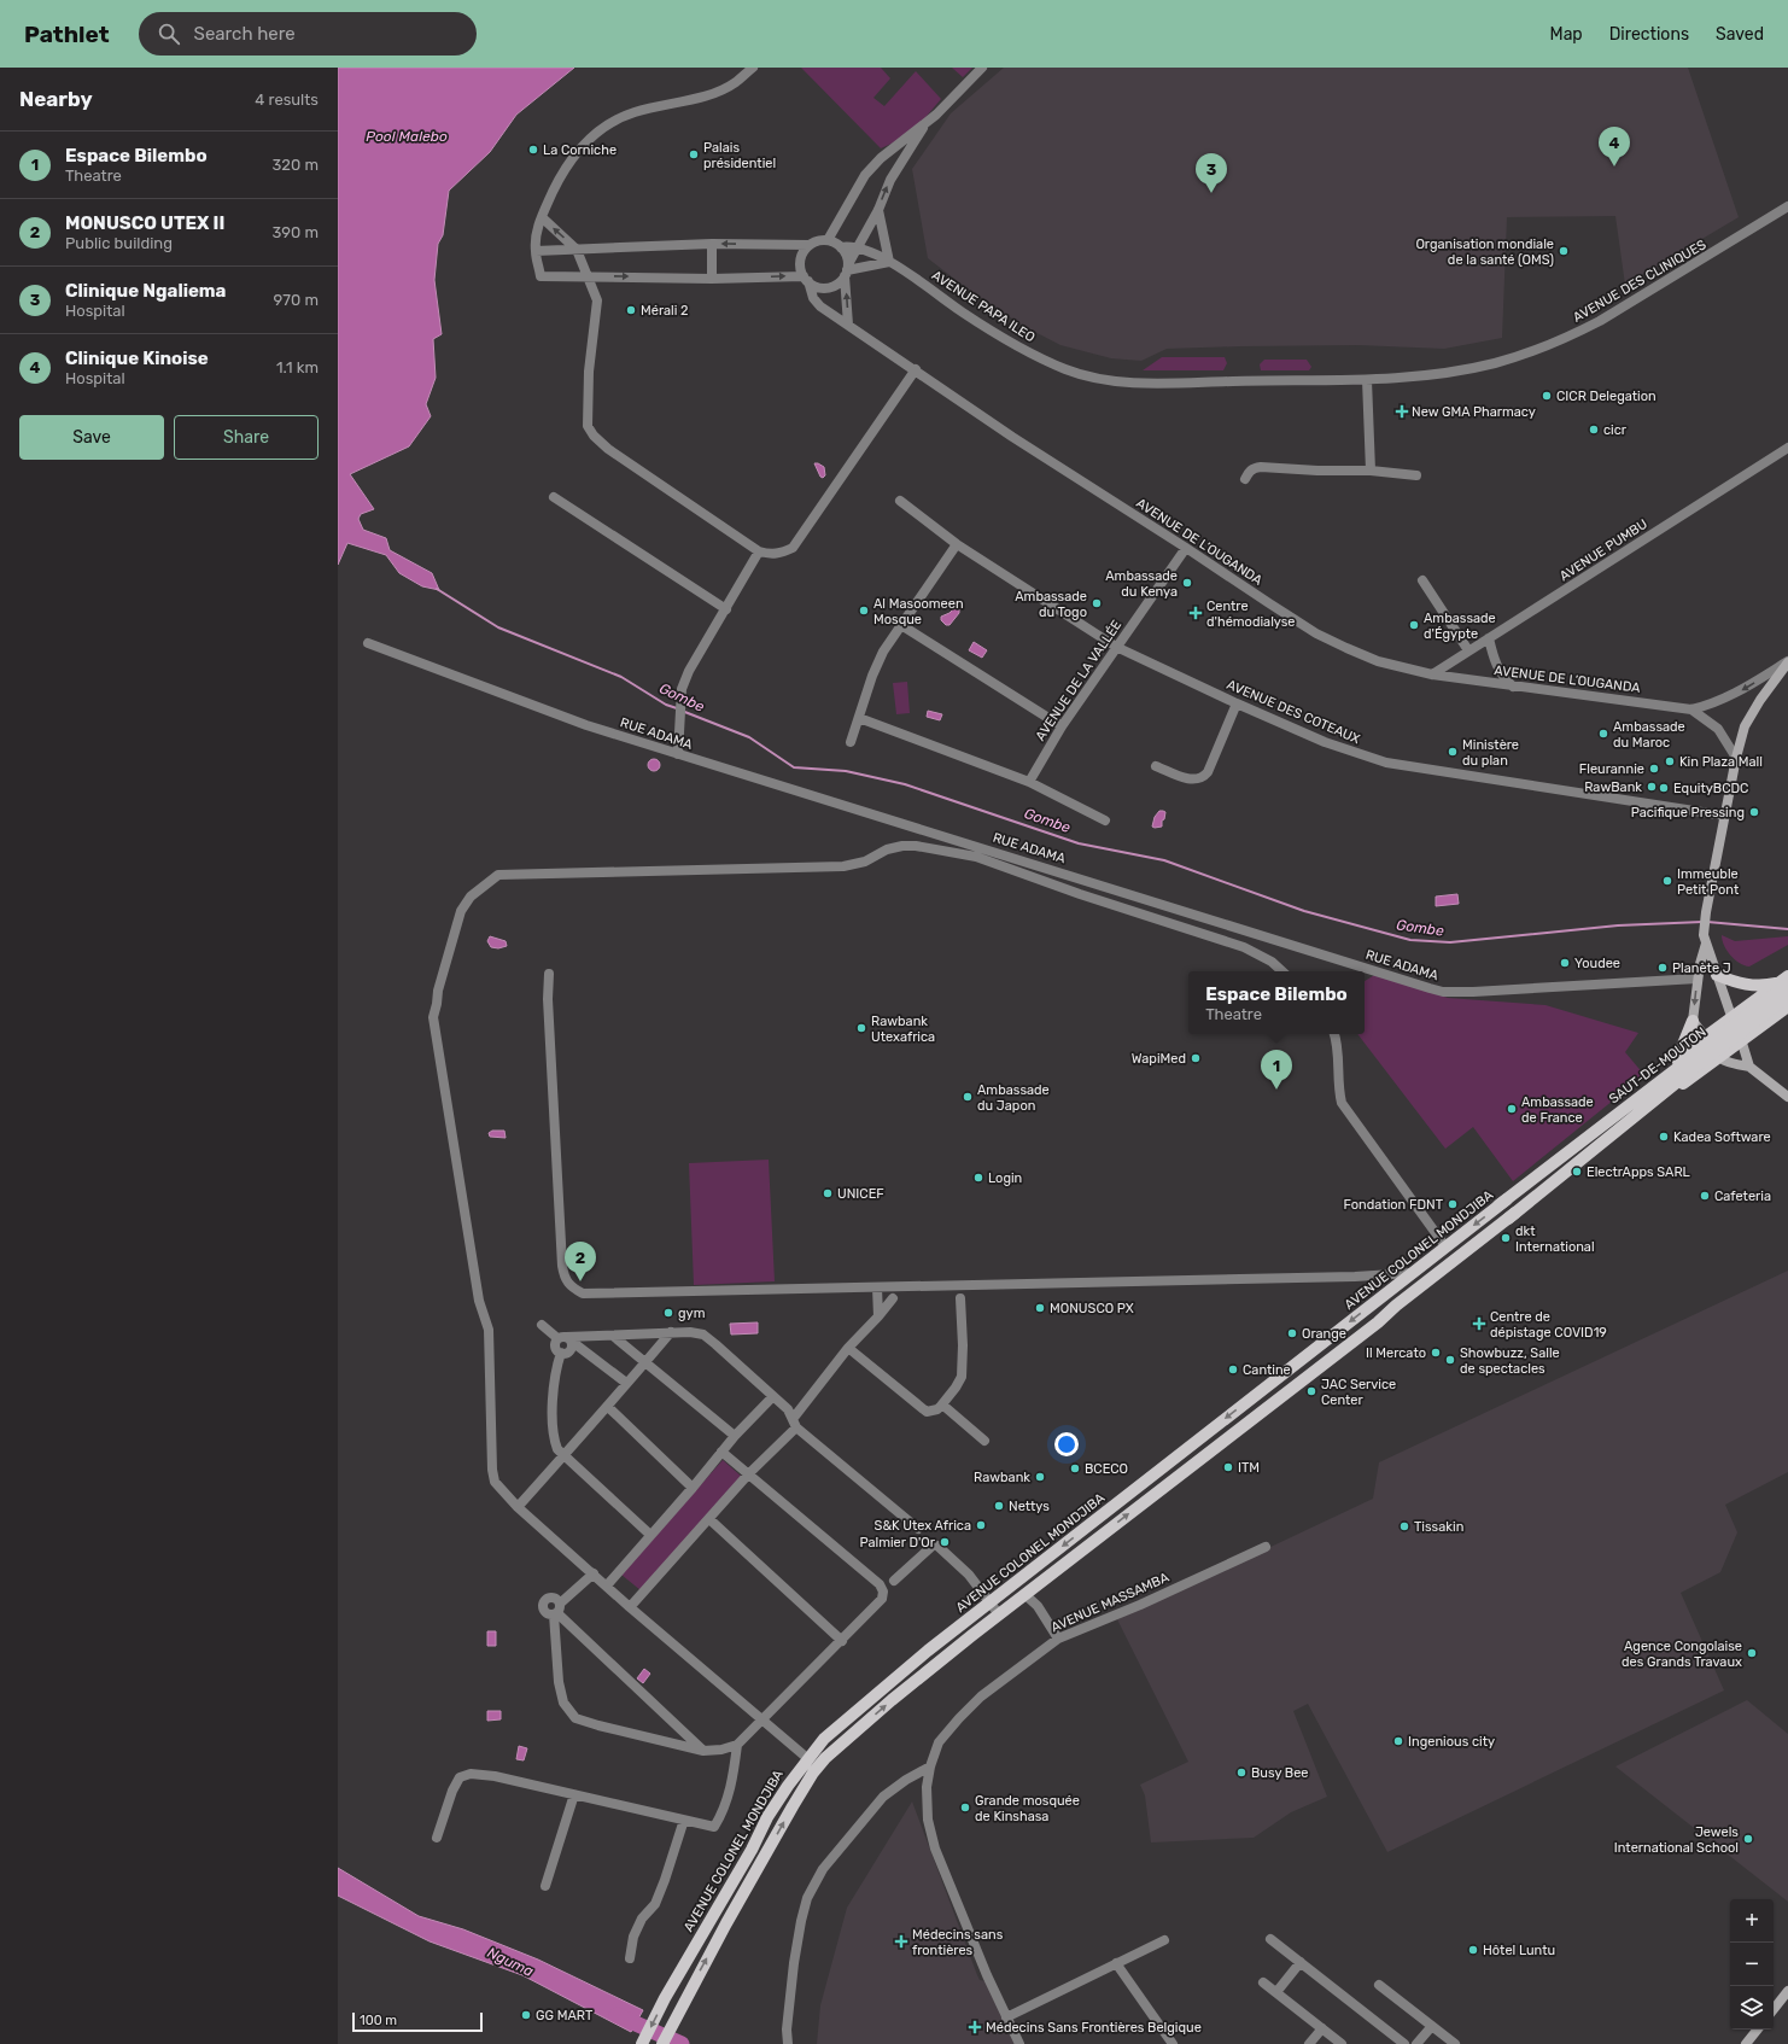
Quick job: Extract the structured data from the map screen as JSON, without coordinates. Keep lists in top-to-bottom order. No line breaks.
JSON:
{"streets":{"main road":["SAUT-DE-MOUTON","AVENUE COLONEL MONDJIBA"],"street":["AVENUE DES CLINIQUES","AVENUE PAPA ILEO","AVENUE DE L’OUGANDA","AVENUE PUMBU","AVENUE DE LA VALLÉE","AVENUE DES COTEAUX","RUE ADAMA","AVENUE MASSAMBA"]},"crossings":[["AVENUE DES CLINIQUES","AVENUE PAPA ILEO"],["AVENUE PAPA ILEO","AVENUE DE L’OUGANDA"],["AVENUE DE L’OUGANDA","AVENUE PUMBU"],["AVENUE DE L’OUGANDA","AVENUE DE LA VALLÉE"],["AVENUE DE LA VALLÉE","AVENUE DES COTEAUX"],["SAUT-DE-MOUTON","AVENUE COLONEL MONDJIBA"]],"water":["Pool Malebo","Gombe","Nguma"],"places":{"other":["La Corniche","Palais présidentiel","Organisation mondiale de la santé (OMS)","Mérali 2","CICR Delegation","cicr","Ambassade du Kenya","Ambassade du Togo","Al Masoomeen Mosque","Ambassade d'Égypte","Ambassade du Maroc","Ministère du plan","Kin Plaza Mall","Fleurannie","RawBank","EquityBCDC","Pacifique Pressing","Immeuble Petit Pont","Youdee","Planète J","Rawbank Utexafrica","WapiMed","Ambassade du Japon","Ambassade de France","Kadea Software","ElectrApps SARL","Login","UNICEF","Cafeteria","Fondation FDNT","dkt International","MONUSCO PX","gym","Orange","Il Mercato","Showbuzz, Salle de spectacles","Cantine","JAC Service Center","ITM","BCECO","Rawbank","Nettys","S&K Utex Africa","Tissakin","Palmier D'Or","Agence Congolaise des Grands Travaux","Ingenious city","Busy Bee","Grande mosquée de Kinshasa","Jewels International School","Hôtel Luntu","GG MART"],"health":["New GMA Pharmacy","Centre d'hémodialyse","Centre de dépistage COVID19","Médecins sans frontières","Médecins Sans Frontières Belgique"]},"scale_bar":"100 m","page":{"header":"Pathlet","search":"Search here","nav":["Map","Directions","Saved"],"heading":["Nearby","4 results"],"pins":["4","3","1","2"],"list":[{"mark":"1","name":"Espace Bilembo","note":"Theatre","value":"320 m"},{"mark":"2","name":"MONUSCO UTEX II","note":"Public building","value":"390 m"},{"mark":"3","name":"Clinique Ngaliema","note":"Hospital","value":"970 m"},{"mark":"4","name":"Clinique Kinoise","note":"Hospital","value":"1.1 km"}],"buttons":["Save","Share"],"popup":["Espace Bilembo","Theatre"],"map_buttons":["+","−"],"scale":"100 m"}}
